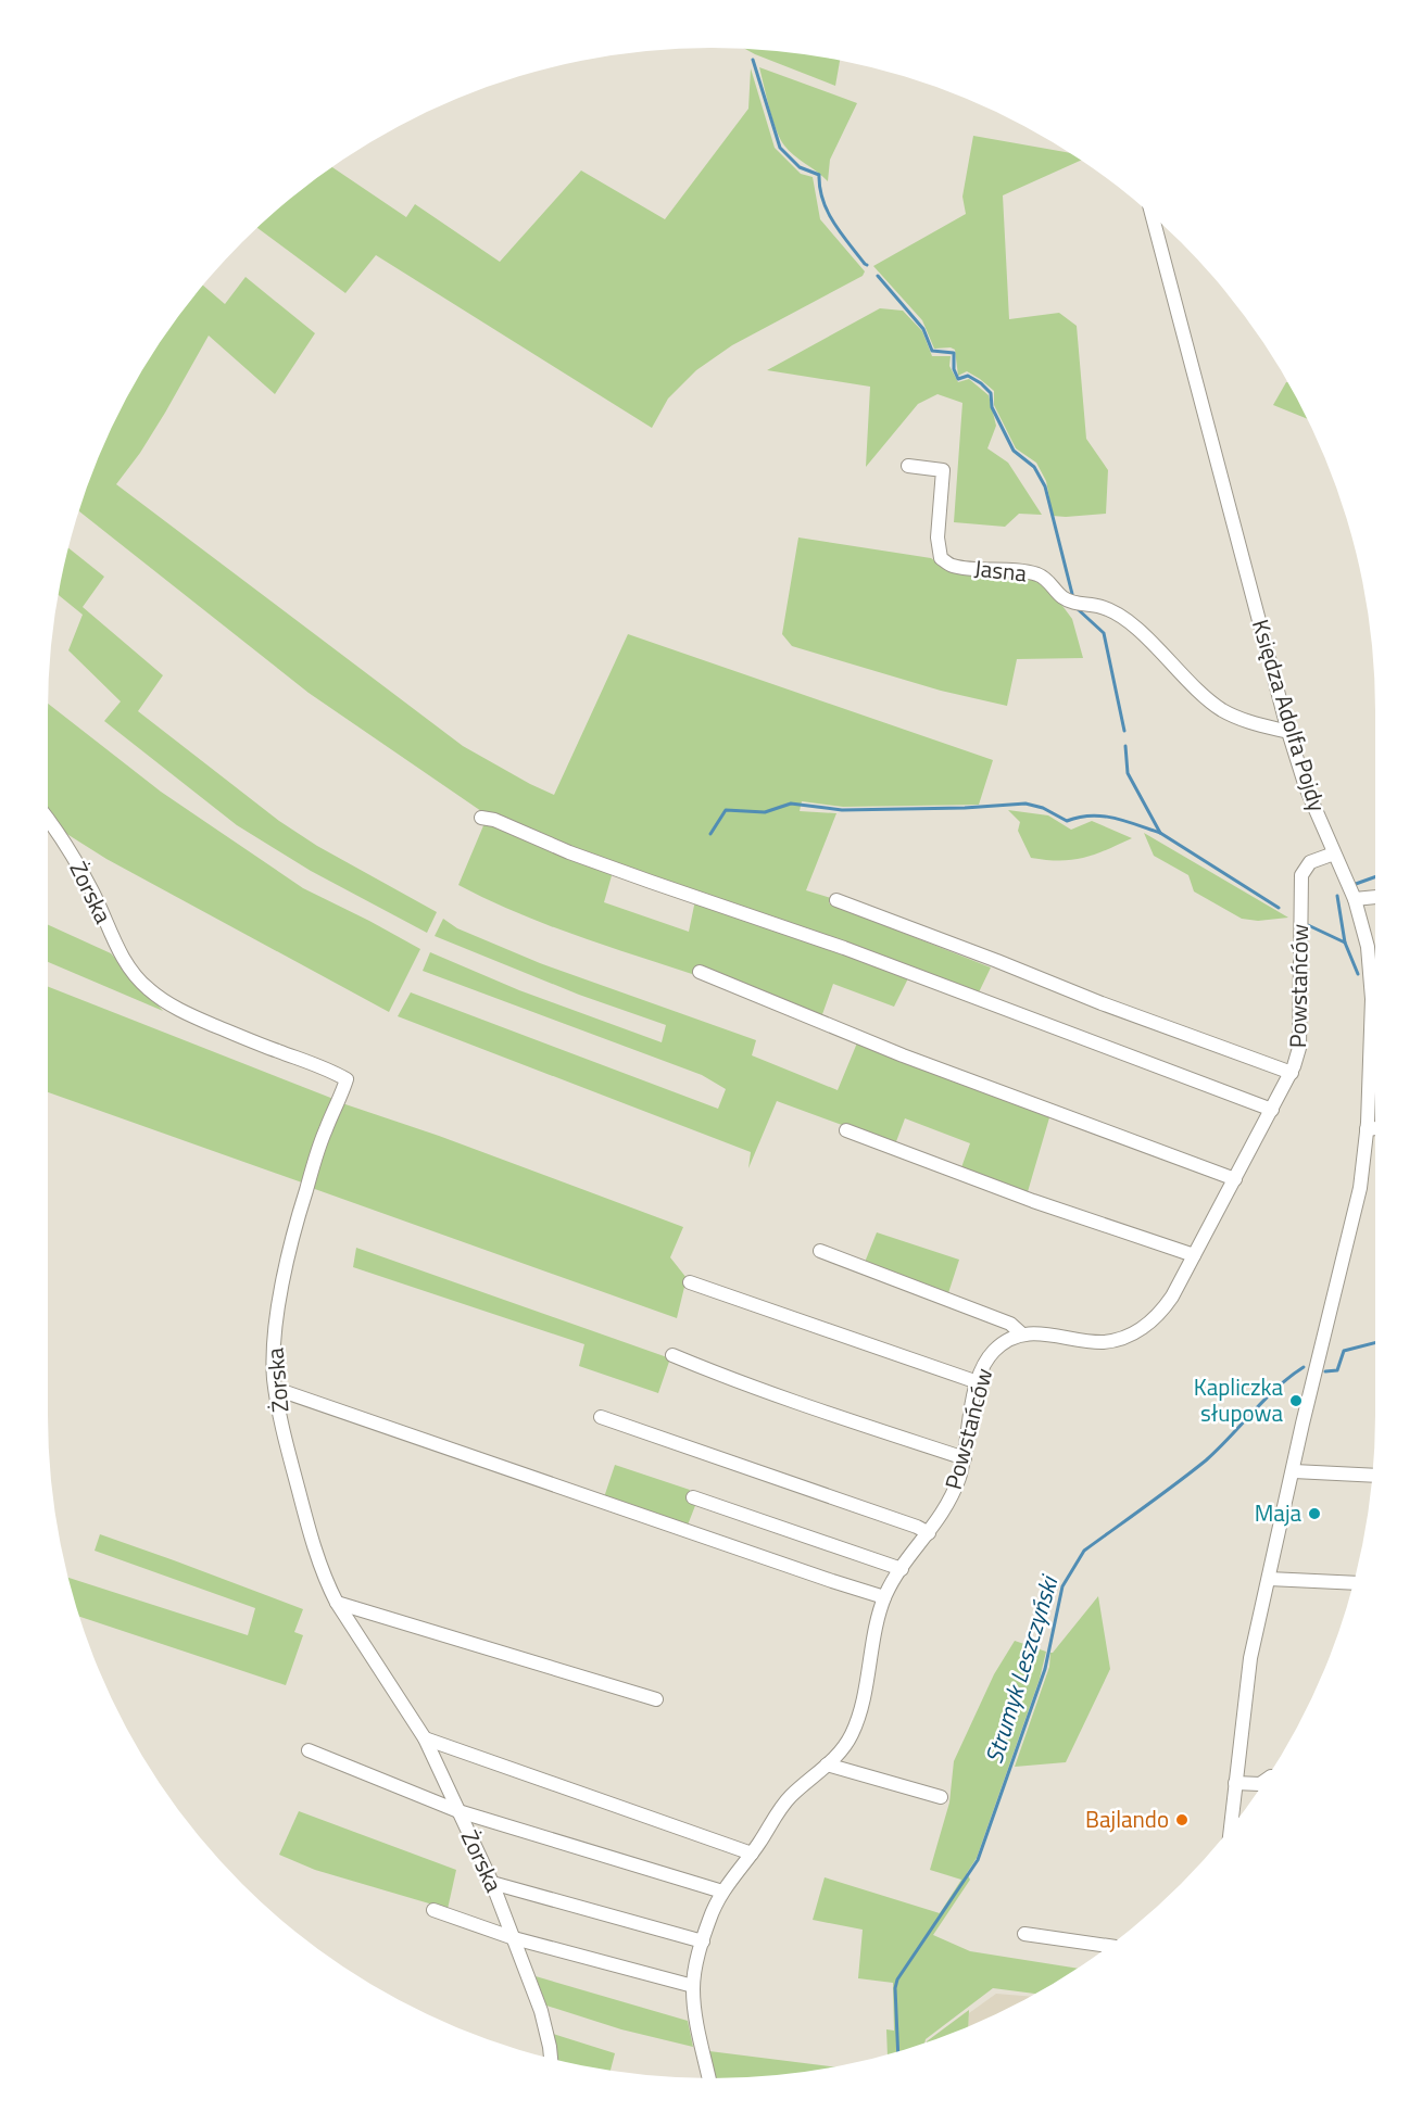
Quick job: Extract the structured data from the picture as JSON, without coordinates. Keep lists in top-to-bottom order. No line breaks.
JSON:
{"streets":{"street":["Jasna","Księdza Adolfa Pojdy","Żorska","Powstańców"]},"crossings":[["Jasna","Księdza Adolfa Pojdy"],["Księdza Adolfa Pojdy","Powstańców"]],"water":["Strumyk Leszczyński"],"places":["Kapliczka słupowa","Maja","Bajlando"]}
